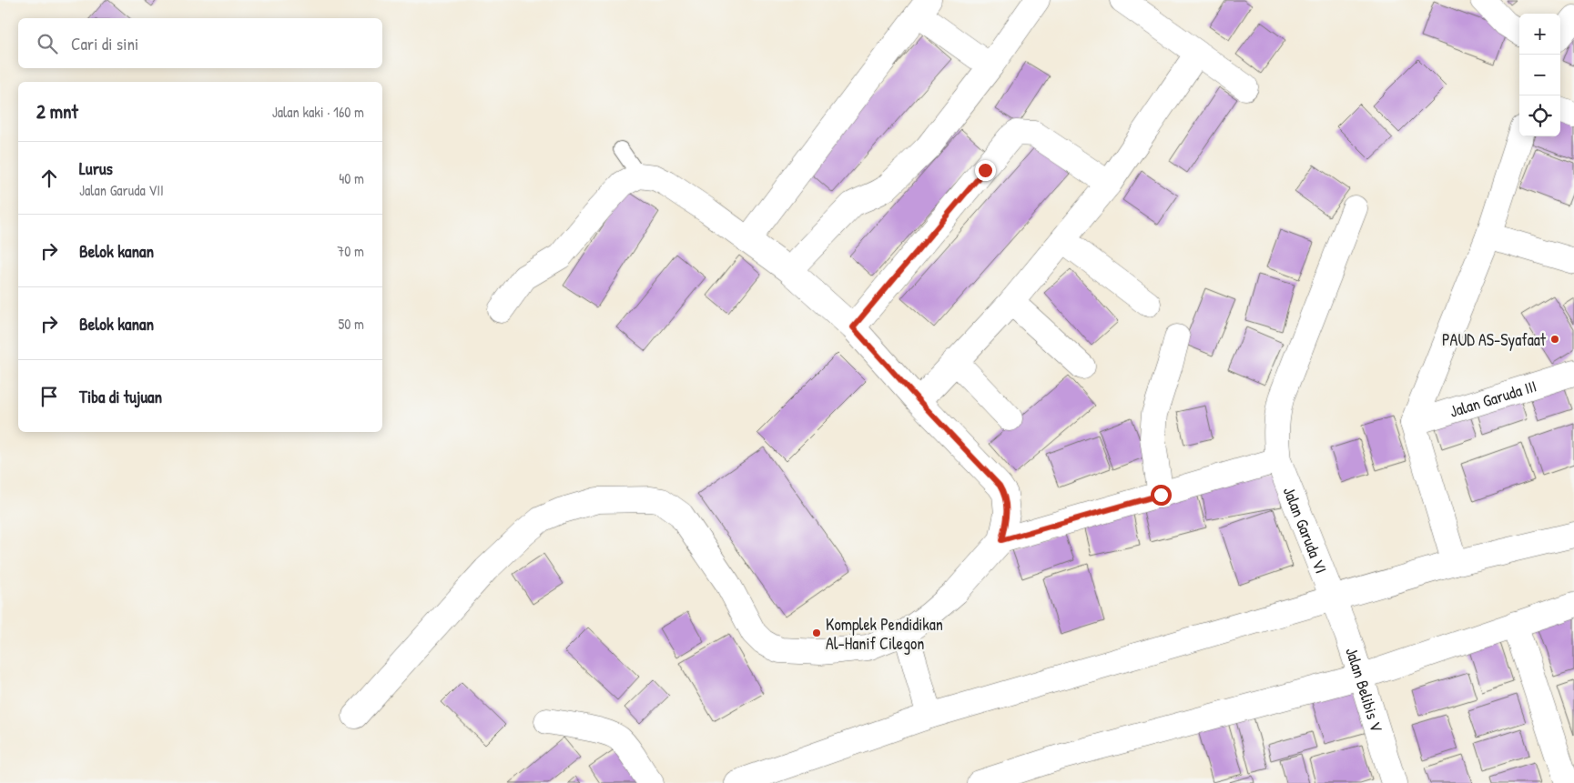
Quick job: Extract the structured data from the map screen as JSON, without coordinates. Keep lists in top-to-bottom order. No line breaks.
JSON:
{"streets":{"street":["Jalan Garuda III","Jalan Garuda VI","Jalan Belibis V"]},"crossings":[["Jalan Garuda VI","Jalan Belibis V"]],"places":["PAUD AS-Syafaat","Komplek Pendidikan Al-Hanif Cilegon"],"page":{"map_buttons":["+","−"],"search":"Cari di sini","heading":["2 mnt","Jalan kaki · 160 m"],"list":[["Lurus","Jalan Garuda VII","40 m"],["Belok kanan","70 m"],["Belok kanan","50 m"],"Tiba di tujuan"]}}
